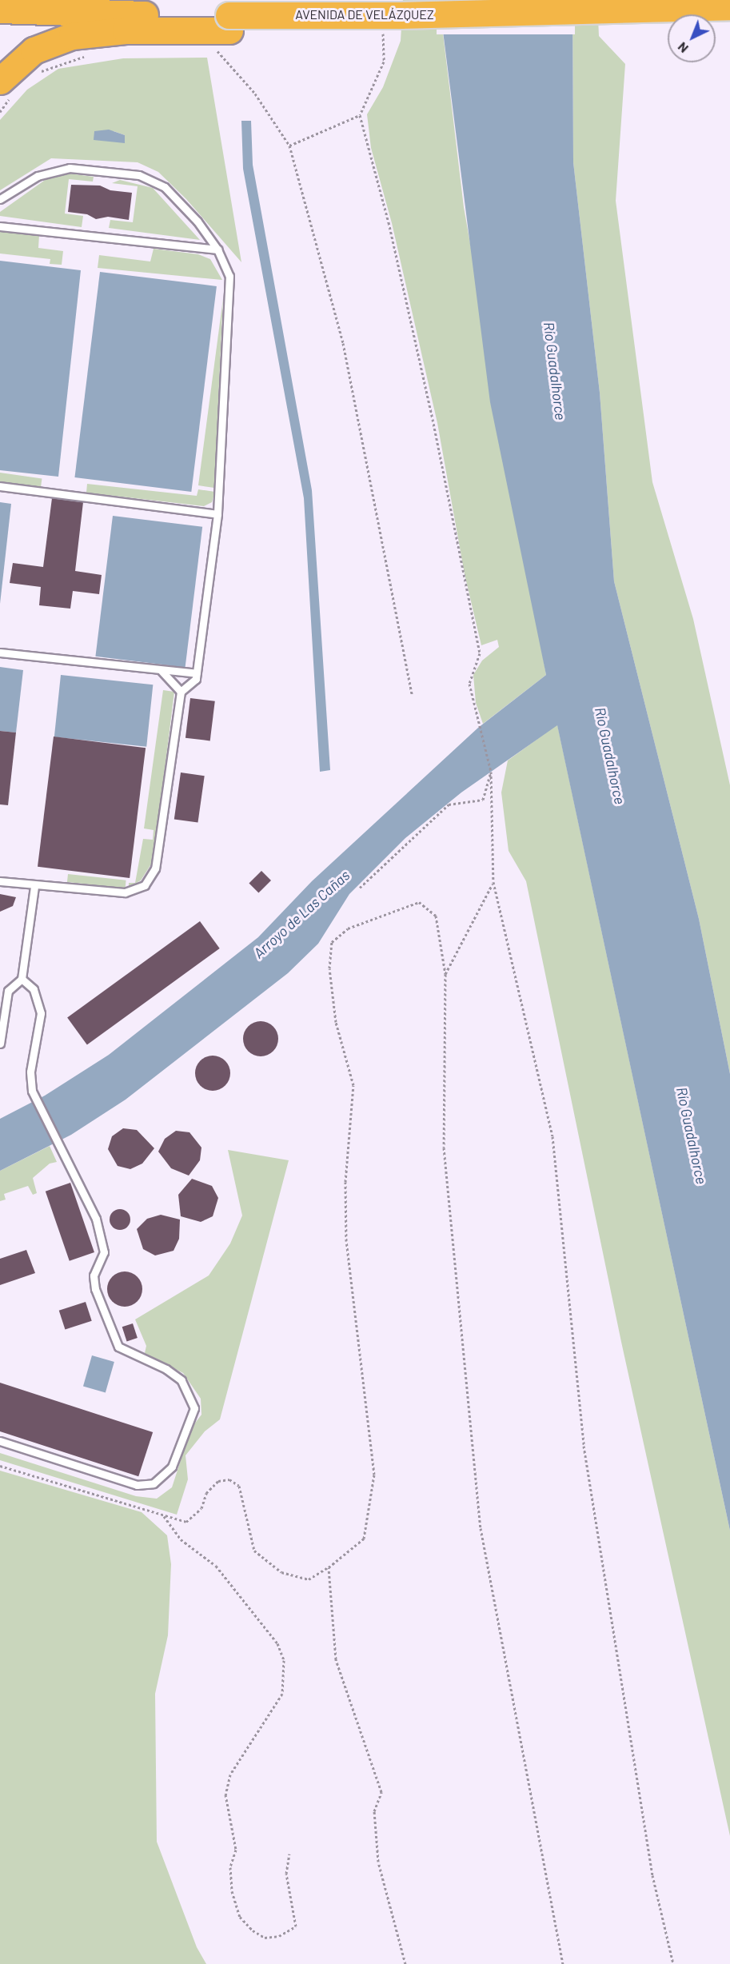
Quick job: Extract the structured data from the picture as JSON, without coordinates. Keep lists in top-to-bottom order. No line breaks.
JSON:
{"streets":{"highway":["AVENIDA DE VELÁZQUEZ"]},"water":["Río Guadalhorce","Arroyo de Las Cañas"],"north":"bottom left"}
